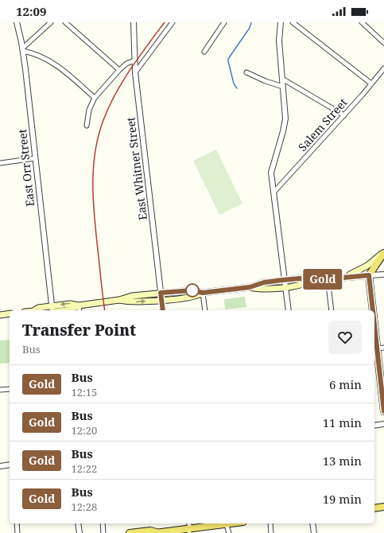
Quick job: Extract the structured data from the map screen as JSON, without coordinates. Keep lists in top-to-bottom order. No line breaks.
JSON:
{"streets":{"street":["Salem Street","East Orr Street","East Whitner Street"]},"lines":["bus line Gold"],"page":{"status":"12:09","on_map":"Gold","heading":["Transfer Point","Bus"],"list":[{"mark":"Gold","name":"Bus","note":"12:15","value":"6 min"},{"mark":"Gold","name":"Bus","note":"12:20","value":"11 min"},{"mark":"Gold","name":"Bus","note":"12:22","value":"13 min"},{"mark":"Gold","name":"Bus","note":"12:28","value":"19 min"}]}}
